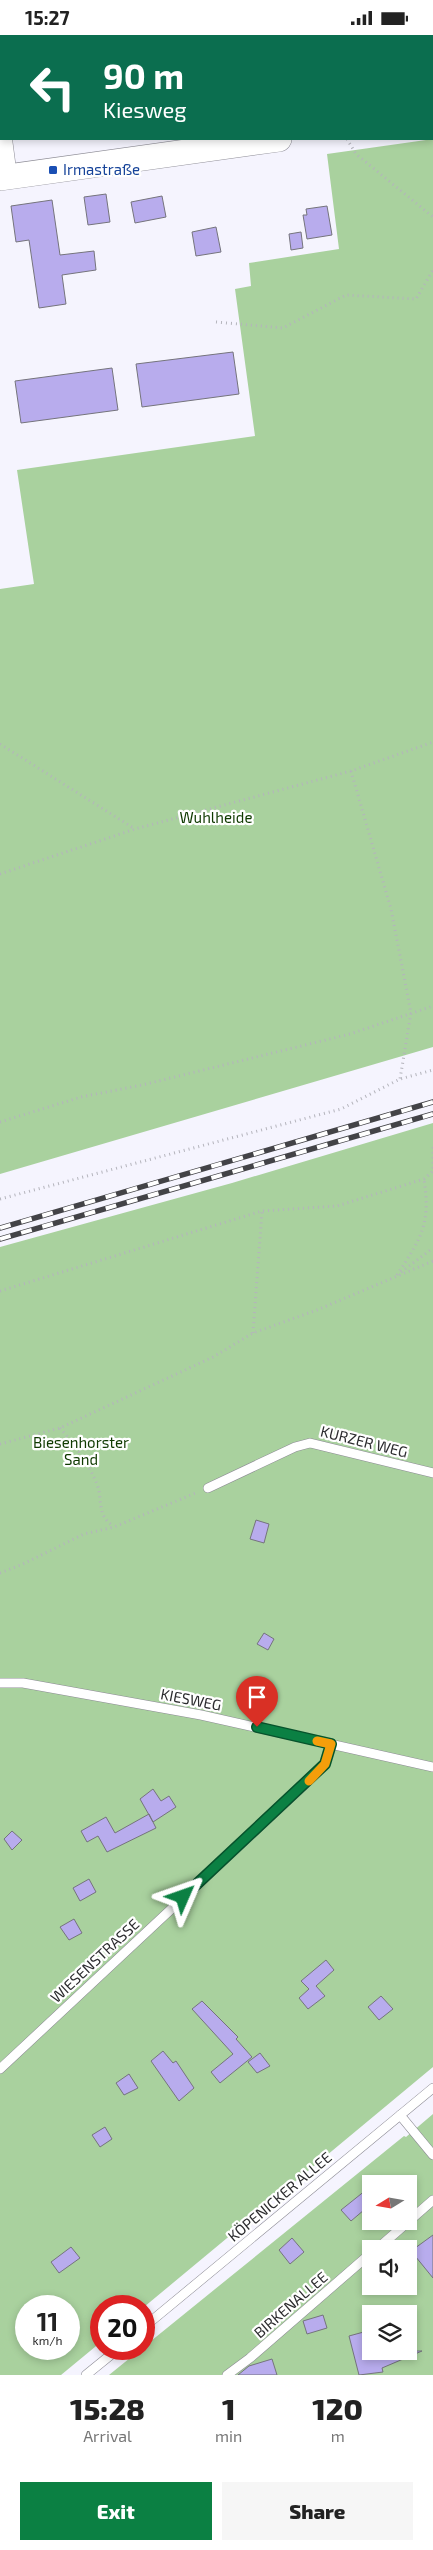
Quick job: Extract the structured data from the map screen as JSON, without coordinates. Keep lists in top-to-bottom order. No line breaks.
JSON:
{"streets":{"lane":["KURZER WEG","KIESWEG","WIESENSTRASSE","KÖPENICKER ALLEE","BIRKENALLEE"]},"crossings":[["KIESWEG","WIESENSTRASSE"]],"parks":["Wuhlheide","Biesenhorster Sand"],"places":{"transit":["Irmastraße"]},"north":"left","page":{"status":"15:27","turn":["90 m","Kiesweg"],"speed":"11 km/h","limit":"20","eta":["15:28","Arrival","1","min","120","m"],"buttons":["Exit","Share"]}}
